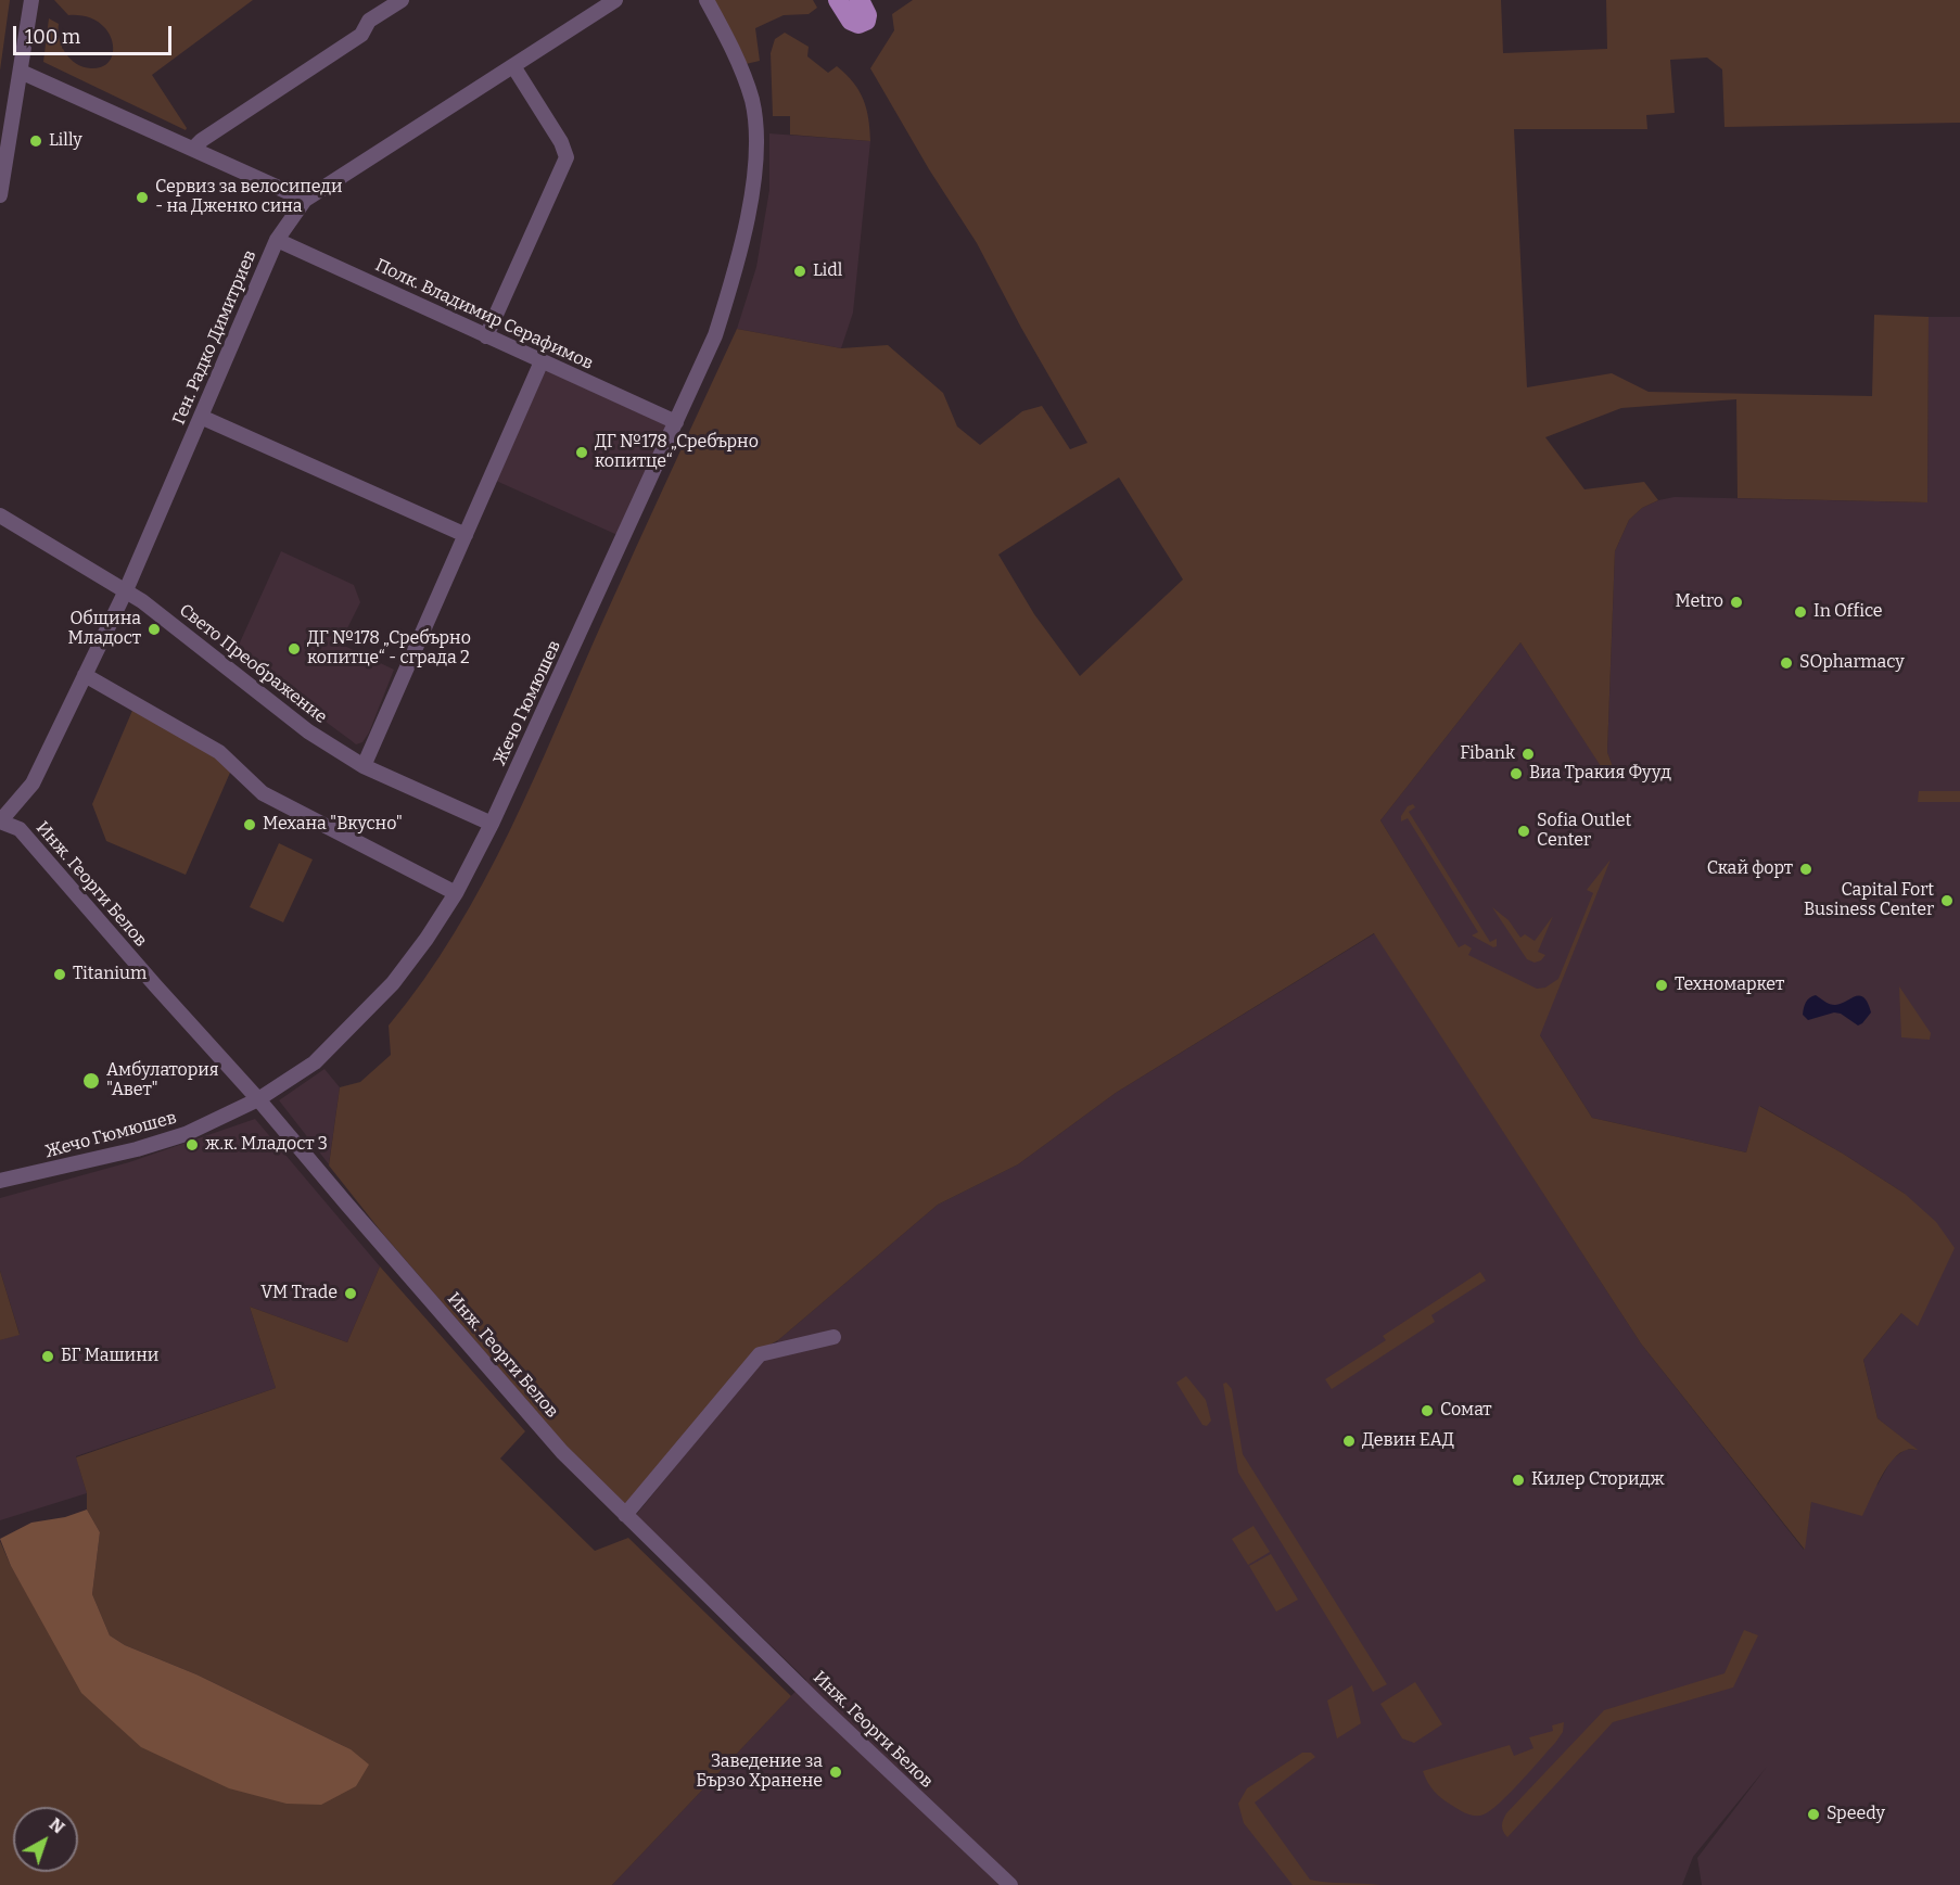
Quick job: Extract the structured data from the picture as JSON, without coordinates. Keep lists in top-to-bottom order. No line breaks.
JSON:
{"streets":{"street":["Полк. Владимир Серафимов","Ген. Радко Димитриев","Свето Преображение","Жечо Гюмюшев","Инж. Георги Белов"]},"crossings":[["Полк. Владимир Серафимов","Ген. Радко Димитриев"],["Полк. Владимир Серафимов","Жечо Гюмюшев"],["Ген. Радко Димитриев","Свето Преображение"],["Ген. Радко Димитриев","Инж. Георги Белов"],["Свето Преображение","Жечо Гюмюшев"],["Жечо Гюмюшев","Инж. Георги Белов"]],"places":["Lilly","Сервиз за велосипеди - на Дженко сина","Lidl","ДГ №178 „Сребърно копитце“","Metro","In Office","Община Младост","ДГ №178 „Сребърно копитце“ - сграда 2","SOpharmacy","Fibank","Виа Тракия Фууд","Механа \"Вкусно\"","Sofia Outlet Center","Скай форт","Capital Fort Business Center","Titanium","Техномаркет","Амбулатория \"Авет\"","ж.к. Младост 3","VM Trade","БГ Машини","Сомат","Девин ЕАД","Килер Сторидж","Заведение за Бързо Хранене","Speedy"],"scale_bar":"100 m","north":"top right"}
